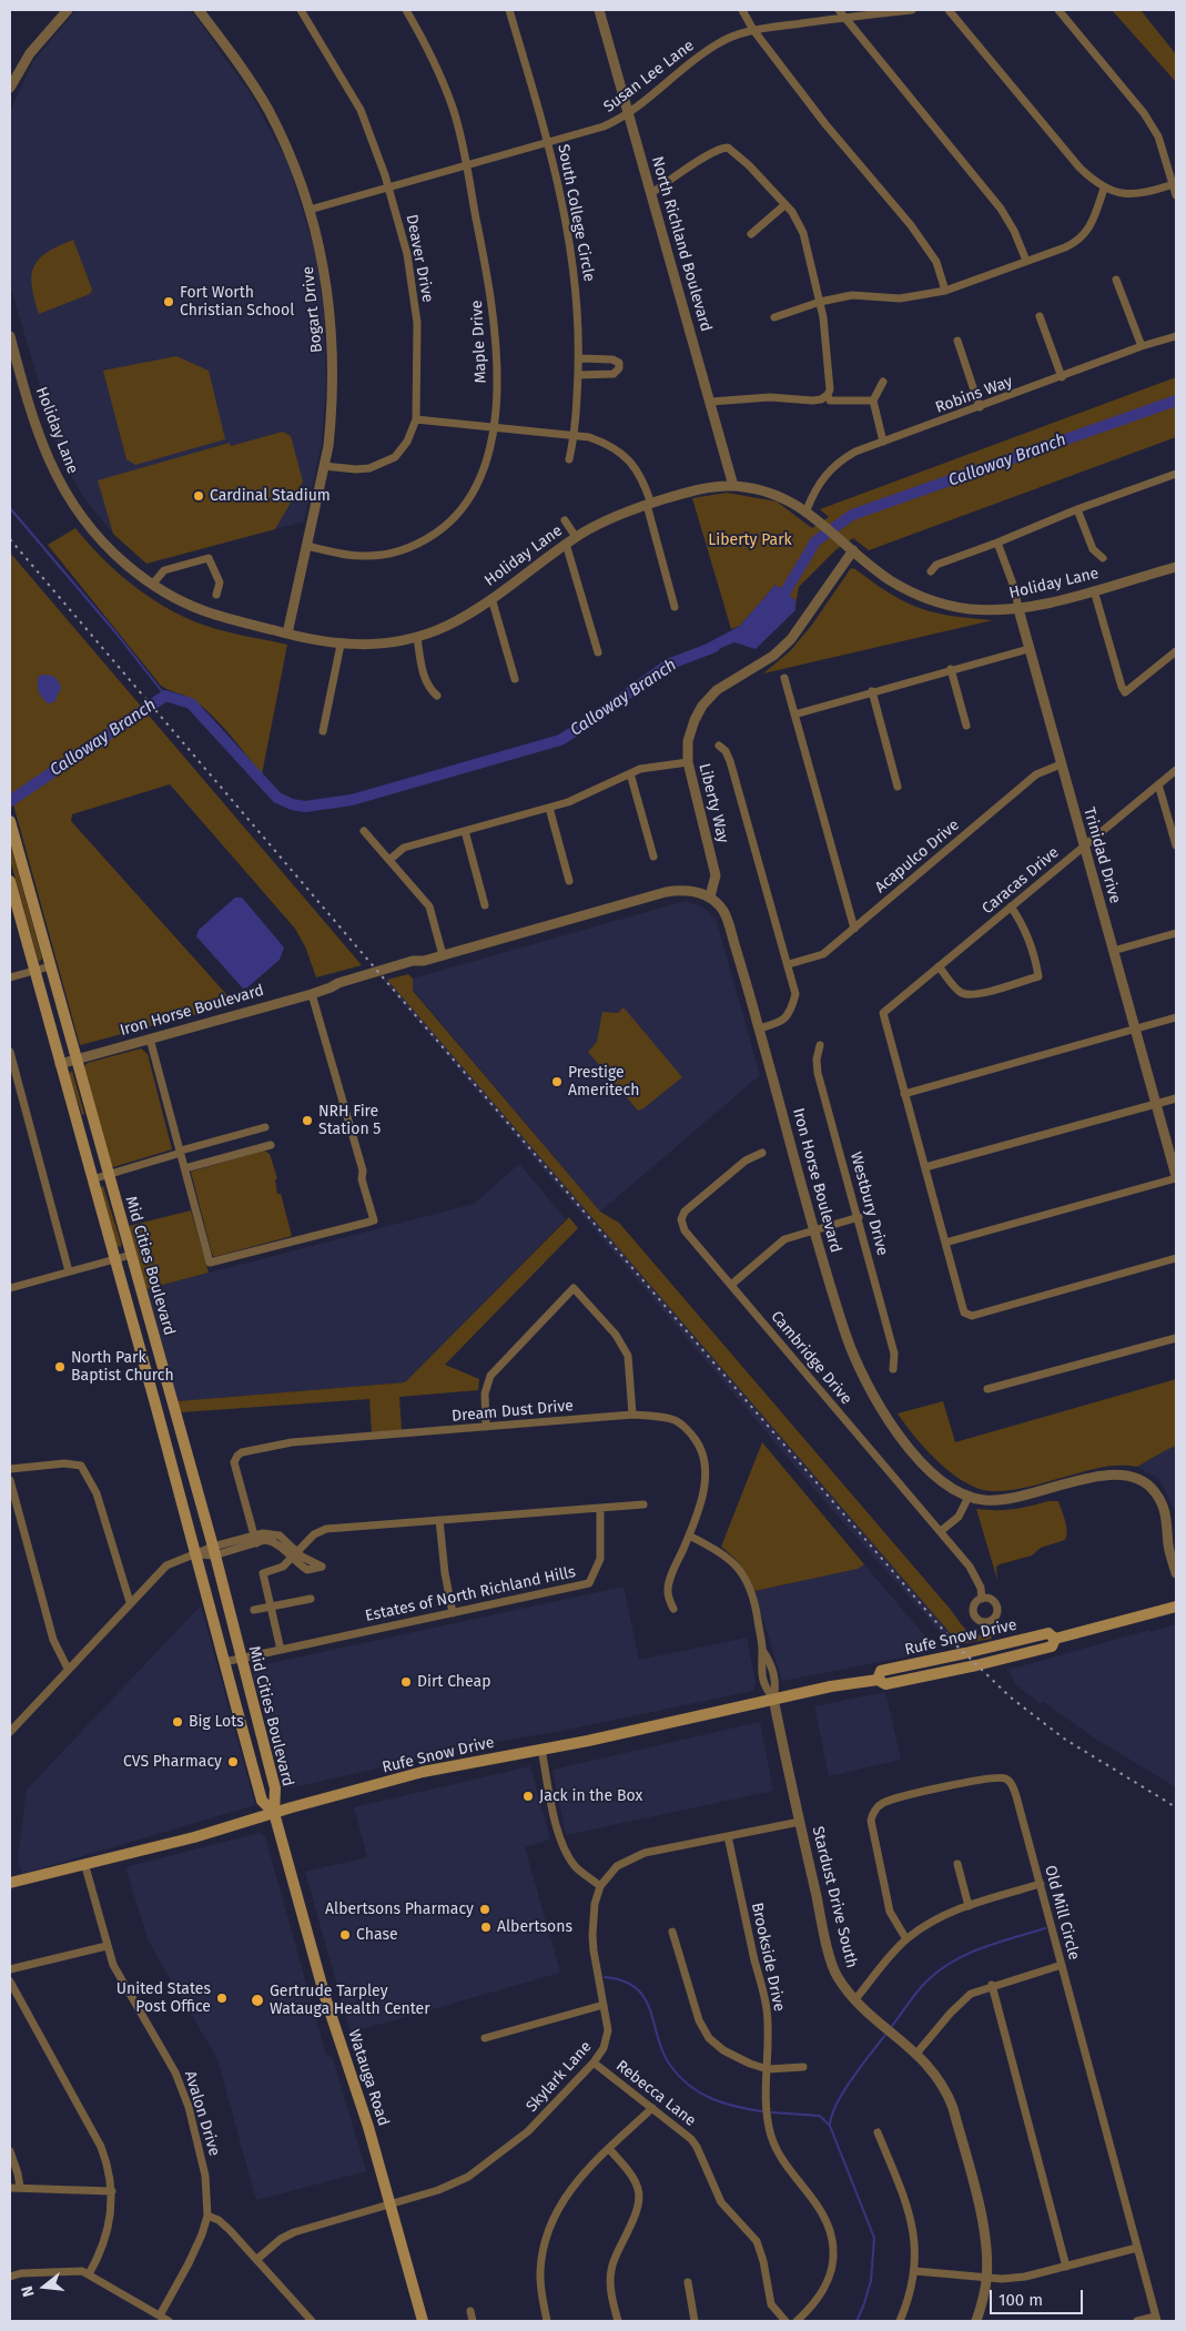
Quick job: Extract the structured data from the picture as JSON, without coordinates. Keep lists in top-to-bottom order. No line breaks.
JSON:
{"streets":{"main road":["Mid Cities Boulevard","Rufe Snow Drive","Watauga Road"],"street":["Susan Lee Lane","South College Circle","North Richland Boulevard","Deaver Drive","Bogart Drive","Maple Drive","Robins Way","Holiday Lane","Liberty Way","Trinidad Drive","Acapulco Drive","Caracas Drive","Iron Horse Boulevard","Westbury Drive","Cambridge Drive","Dream Dust Drive","Estates of North Richland Hills","Stardust Drive South","Old Mill Circle","Brookside Drive","Skylark Lane","Rebecca Lane","Avalon Drive"]},"crossings":[["Susan Lee Lane","South College Circle"],["Susan Lee Lane","North Richland Boulevard"],["Susan Lee Lane","Deaver Drive"],["Susan Lee Lane","Bogart Drive"],["Susan Lee Lane","Maple Drive"],["North Richland Boulevard","Holiday Lane"],["Deaver Drive","Bogart Drive"],["Bogart Drive","Maple Drive"],["Bogart Drive","Holiday Lane"],["Robins Way","Holiday Lane"],["Holiday Lane","Liberty Way"],["Holiday Lane","Trinidad Drive"],["Liberty Way","Iron Horse Boulevard"],["Trinidad Drive","Acapulco Drive"],["Trinidad Drive","Caracas Drive"],["Iron Horse Boulevard","Mid Cities Boulevard"],["Mid Cities Boulevard","Estates of North Richland Hills"],["Mid Cities Boulevard","Rufe Snow Drive"],["Mid Cities Boulevard","Watauga Road"],["Rufe Snow Drive","Stardust Drive South"],["Rufe Snow Drive","Watauga Road"],["Rufe Snow Drive","Avalon Drive"],["Stardust Drive South","Skylark Lane"],["Brookside Drive","Skylark Lane"],["Skylark Lane","Watauga Road"],["Skylark Lane","Rebecca Lane"]],"water":["Calloway Branch"],"parks":["Liberty Park"],"places":["Fort Worth Christian School","Cardinal Stadium","Prestige Ameritech","NRH Fire Station 5","North Park Baptist Church","Dirt Cheap","Big Lots","CVS Pharmacy","Jack in the Box","Albertsons Pharmacy","Albertsons","Chase","United States Post Office","Gertrude Tarpley Watauga Health Center"],"scale_bar":"100 m","north":"left"}
